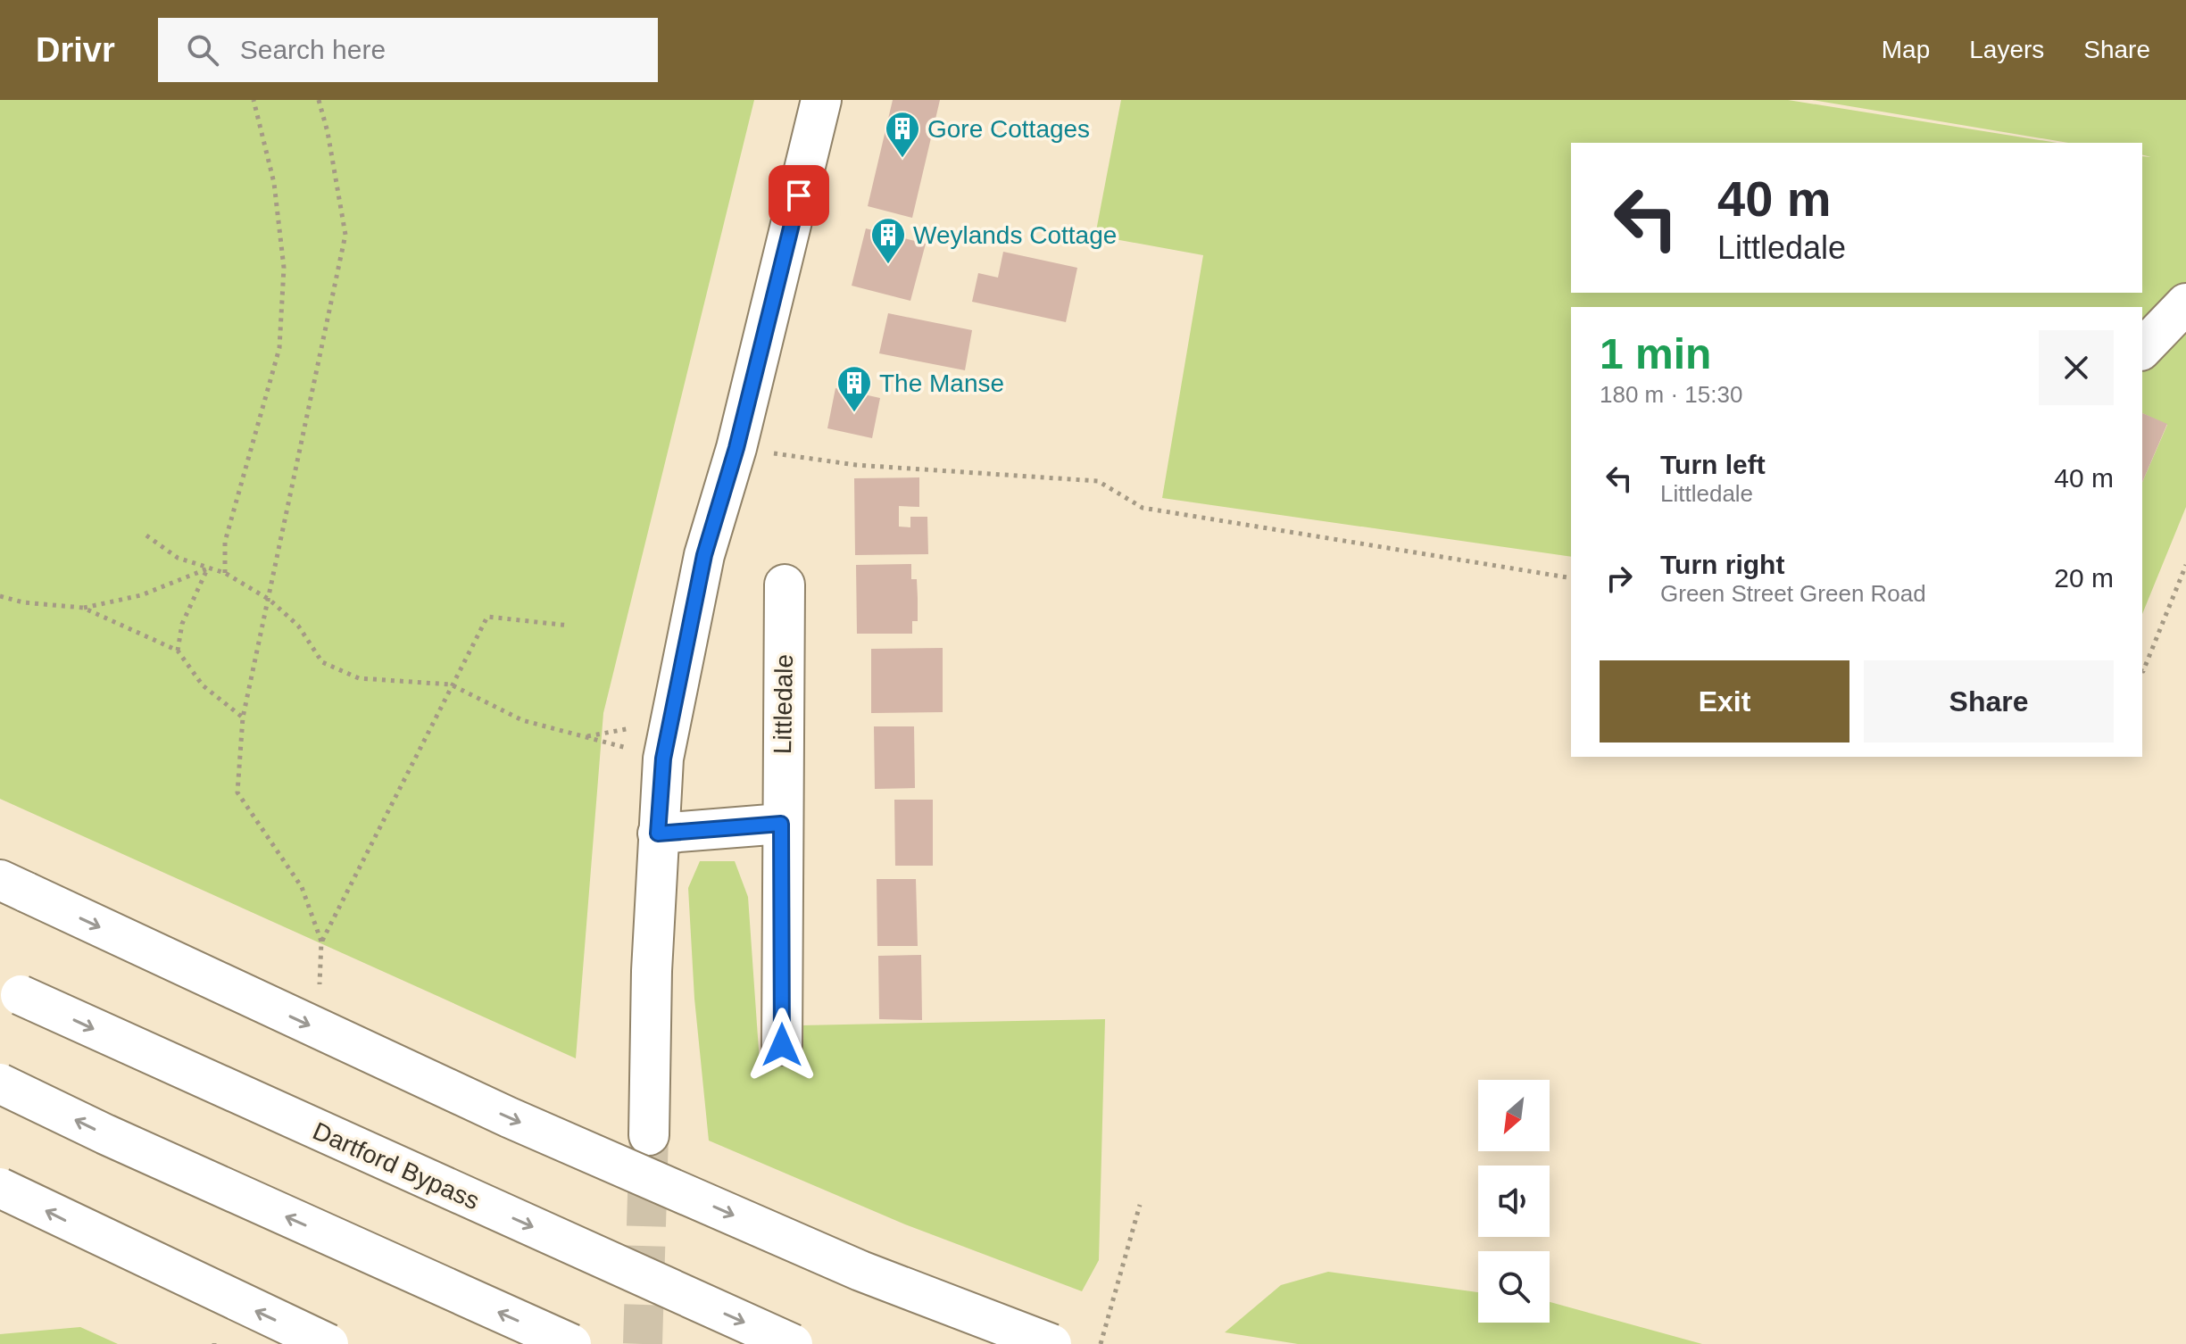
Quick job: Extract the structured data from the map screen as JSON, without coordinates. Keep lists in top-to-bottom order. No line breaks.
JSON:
{"streets":{"main road":["Littledale","Dartford Bypass"]},"places":{"building":["Gore Cottages","Weylands Cottage","The Manse"]},"north":"bottom left","page":{"header":"Drivr","search":"Search here","nav":["Map","Layers","Share"],"turn":["40 m","Littledale"],"heading":["1 min","180 m · 15:30"],"list":[{"name":"Turn left","note":"Littledale","value":"40 m"},{"name":"Turn right","note":"Green Street Green Road","value":"20 m"}],"buttons":["Exit","Share"]}}
